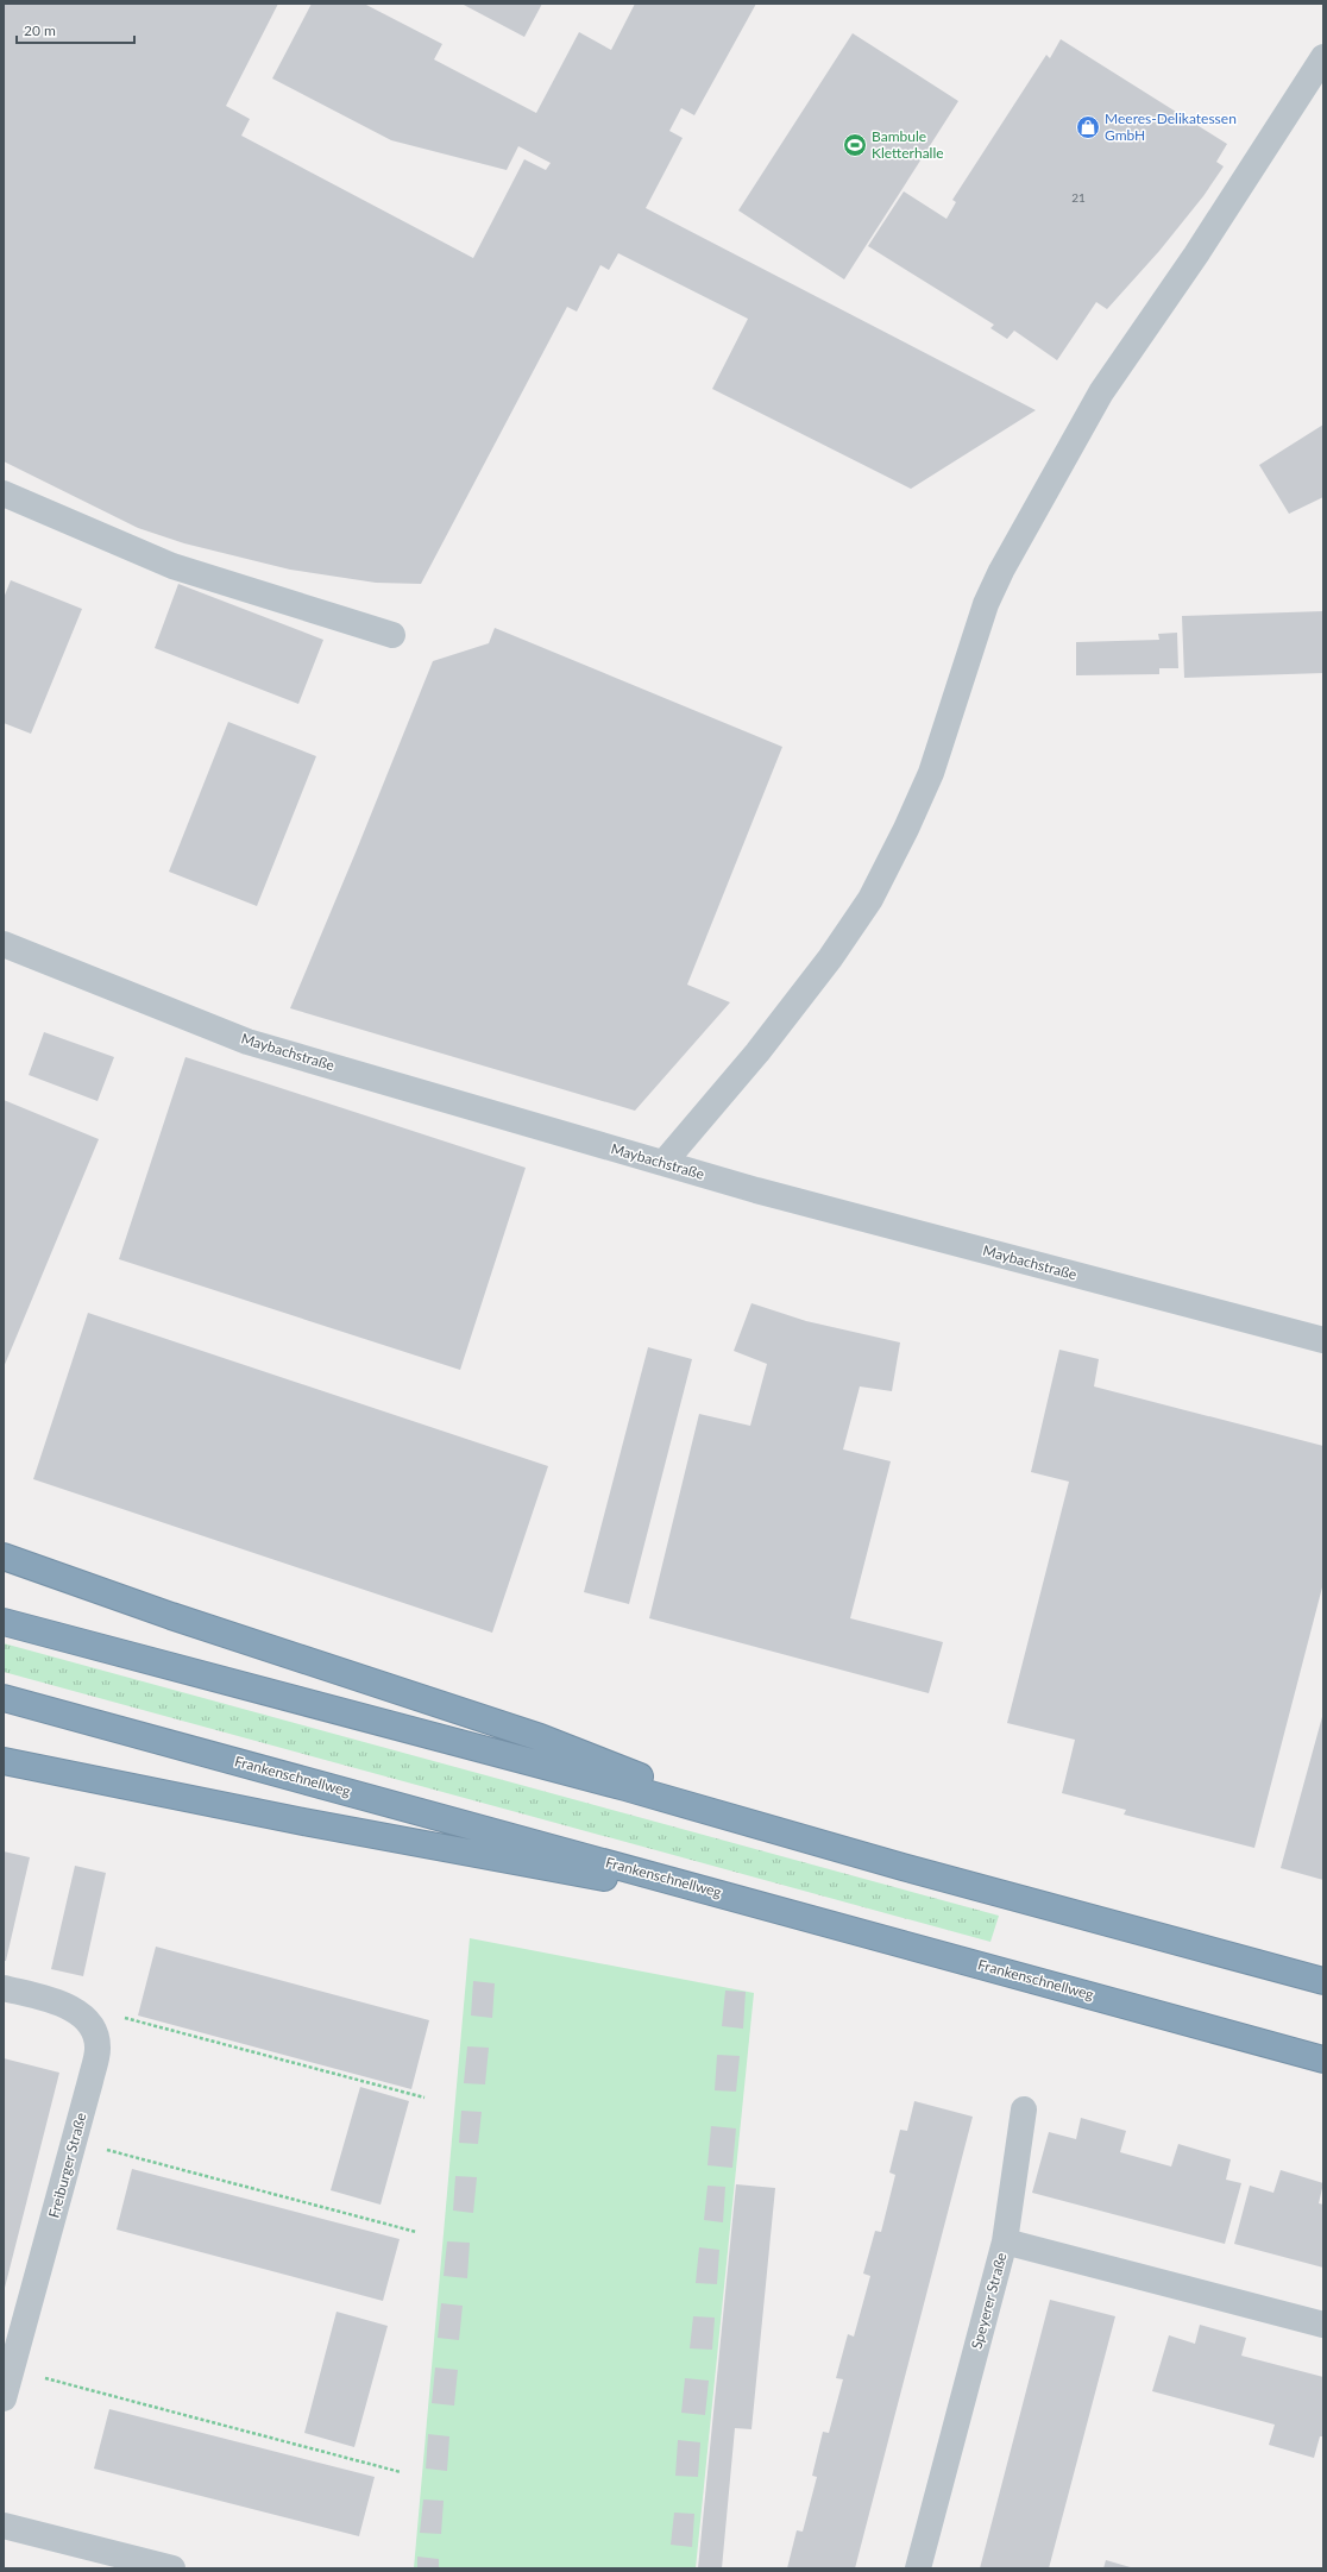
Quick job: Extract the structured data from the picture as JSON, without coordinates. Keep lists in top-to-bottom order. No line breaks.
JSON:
{"streets":{"highway":["Frankenschnellweg"],"street":["Maybachstraße","Freiburger Straße","Speyerer Straße"]},"places":{"shop":["Meeres-Delikatessen GmbH"],"sports":["Bambule Kletterhalle"]},"house_numbers":["21"],"scale_bar":"20 m"}
